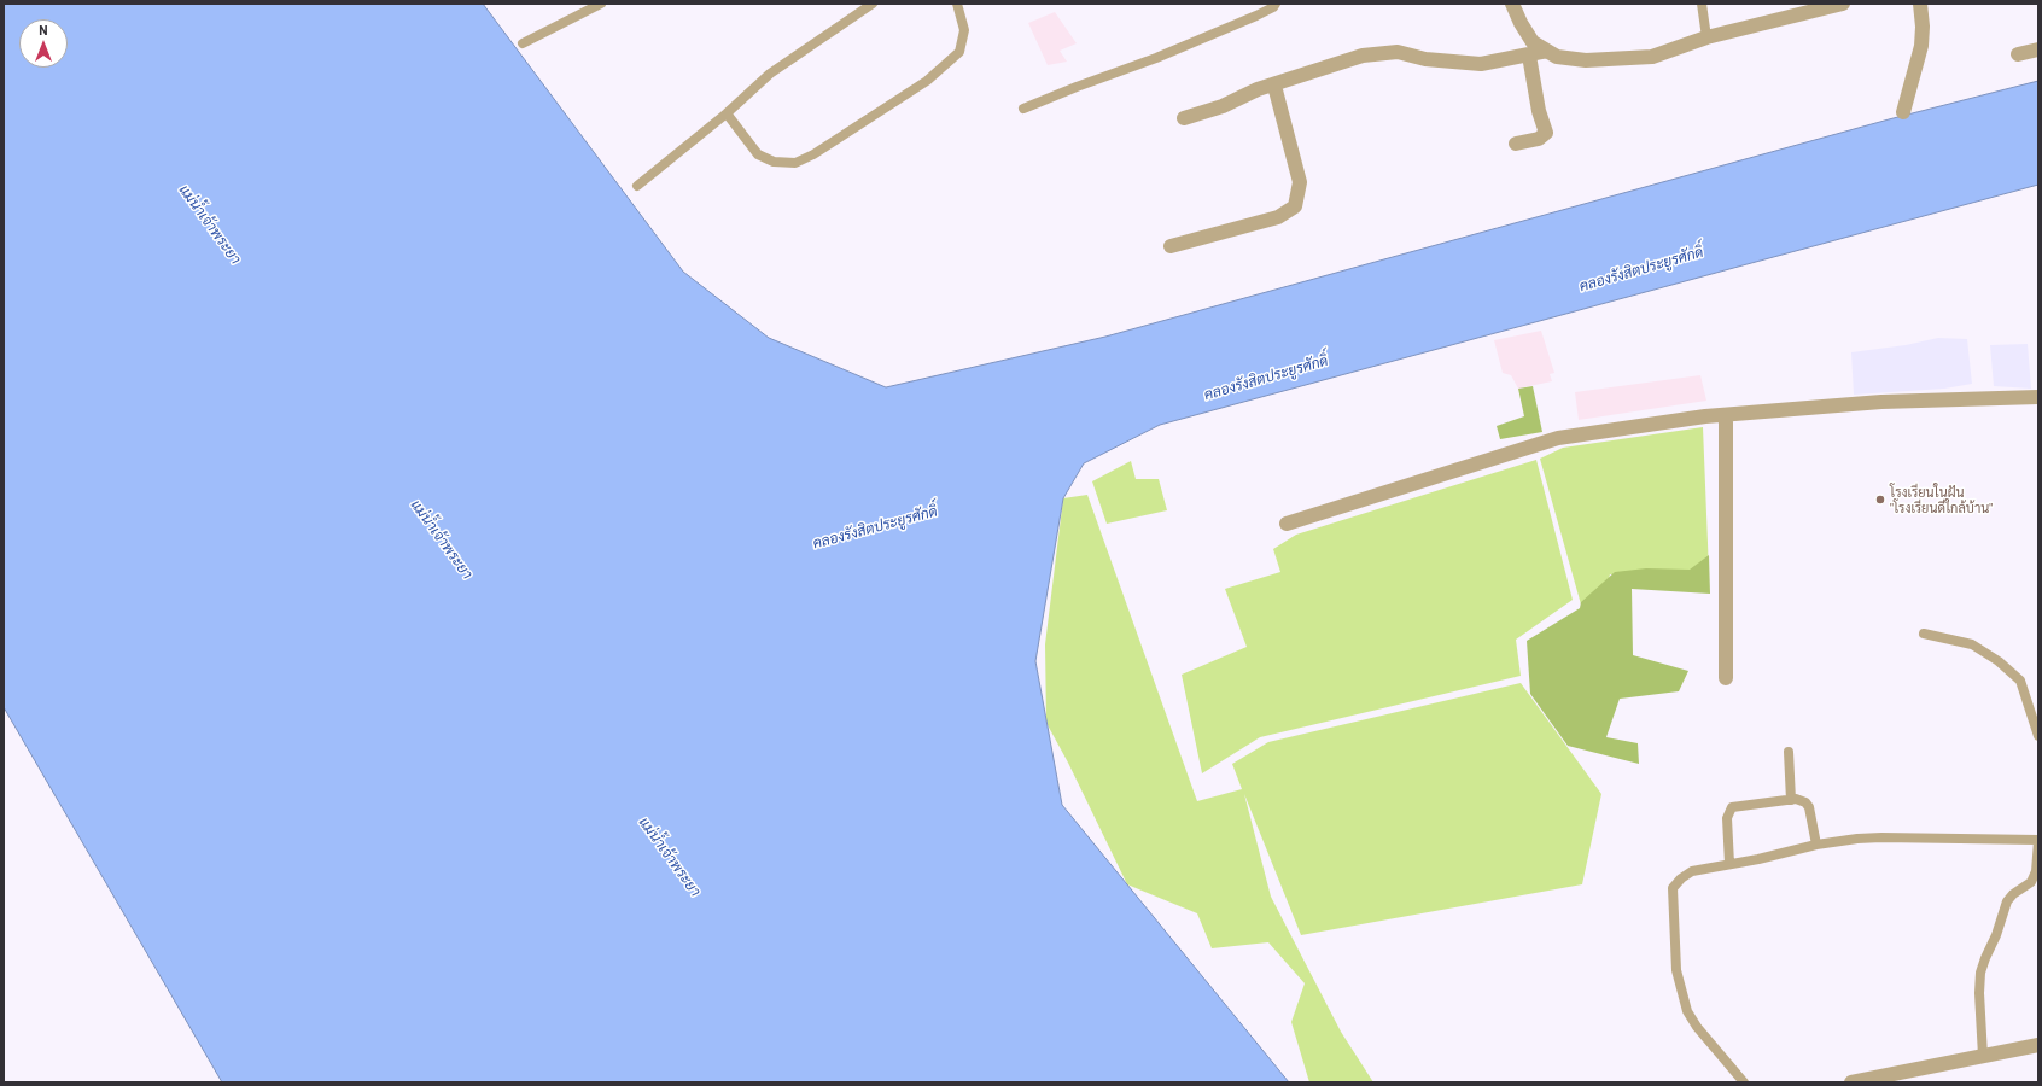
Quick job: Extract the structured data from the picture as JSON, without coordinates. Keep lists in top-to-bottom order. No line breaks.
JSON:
{"water":["แม่น้ำเจ้าพระยา","คลองรังสิตประยูรศักดิ์"],"places":["โรงเรียนในฝัน \"โรงเรียนดีใกล้บ้าน\""],"north":"top"}
